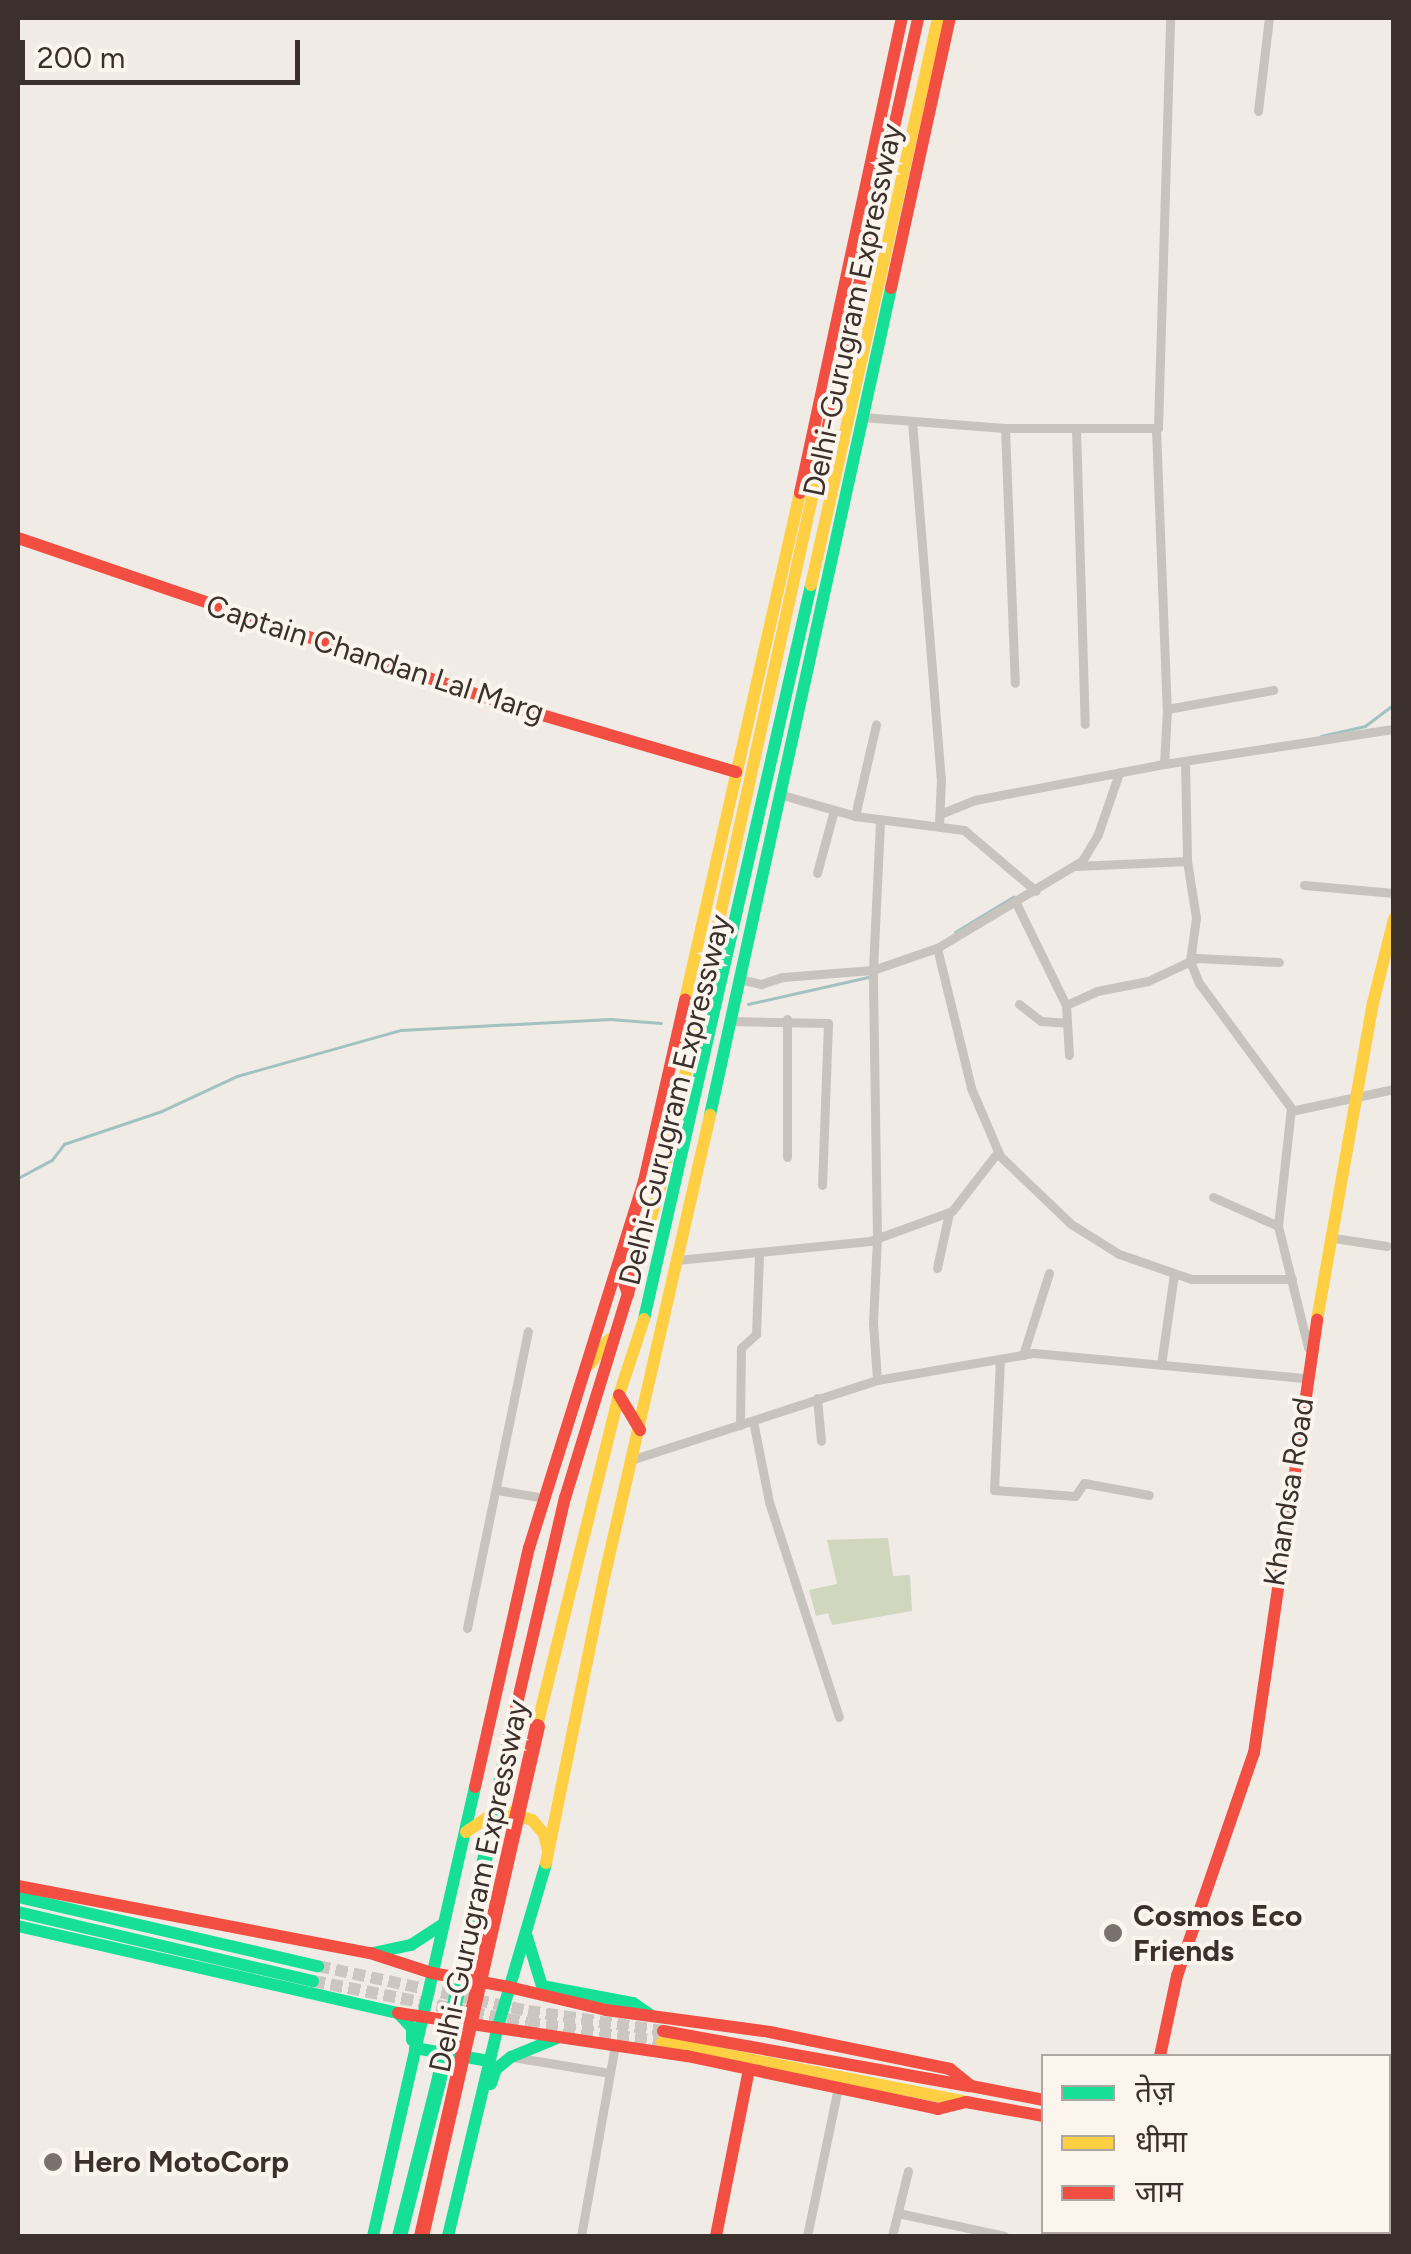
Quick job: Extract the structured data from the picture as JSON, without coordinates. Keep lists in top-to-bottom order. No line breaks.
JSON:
{"streets":{"main road":["Delhi-Gurugram Expressway","Captain Chandan Lal Marg","Khandsa Road"]},"places":["Cosmos Eco Friends","Hero MotoCorp"],"legend":["तेज़","धीमा","जाम"],"scale_bar":"200 m"}
